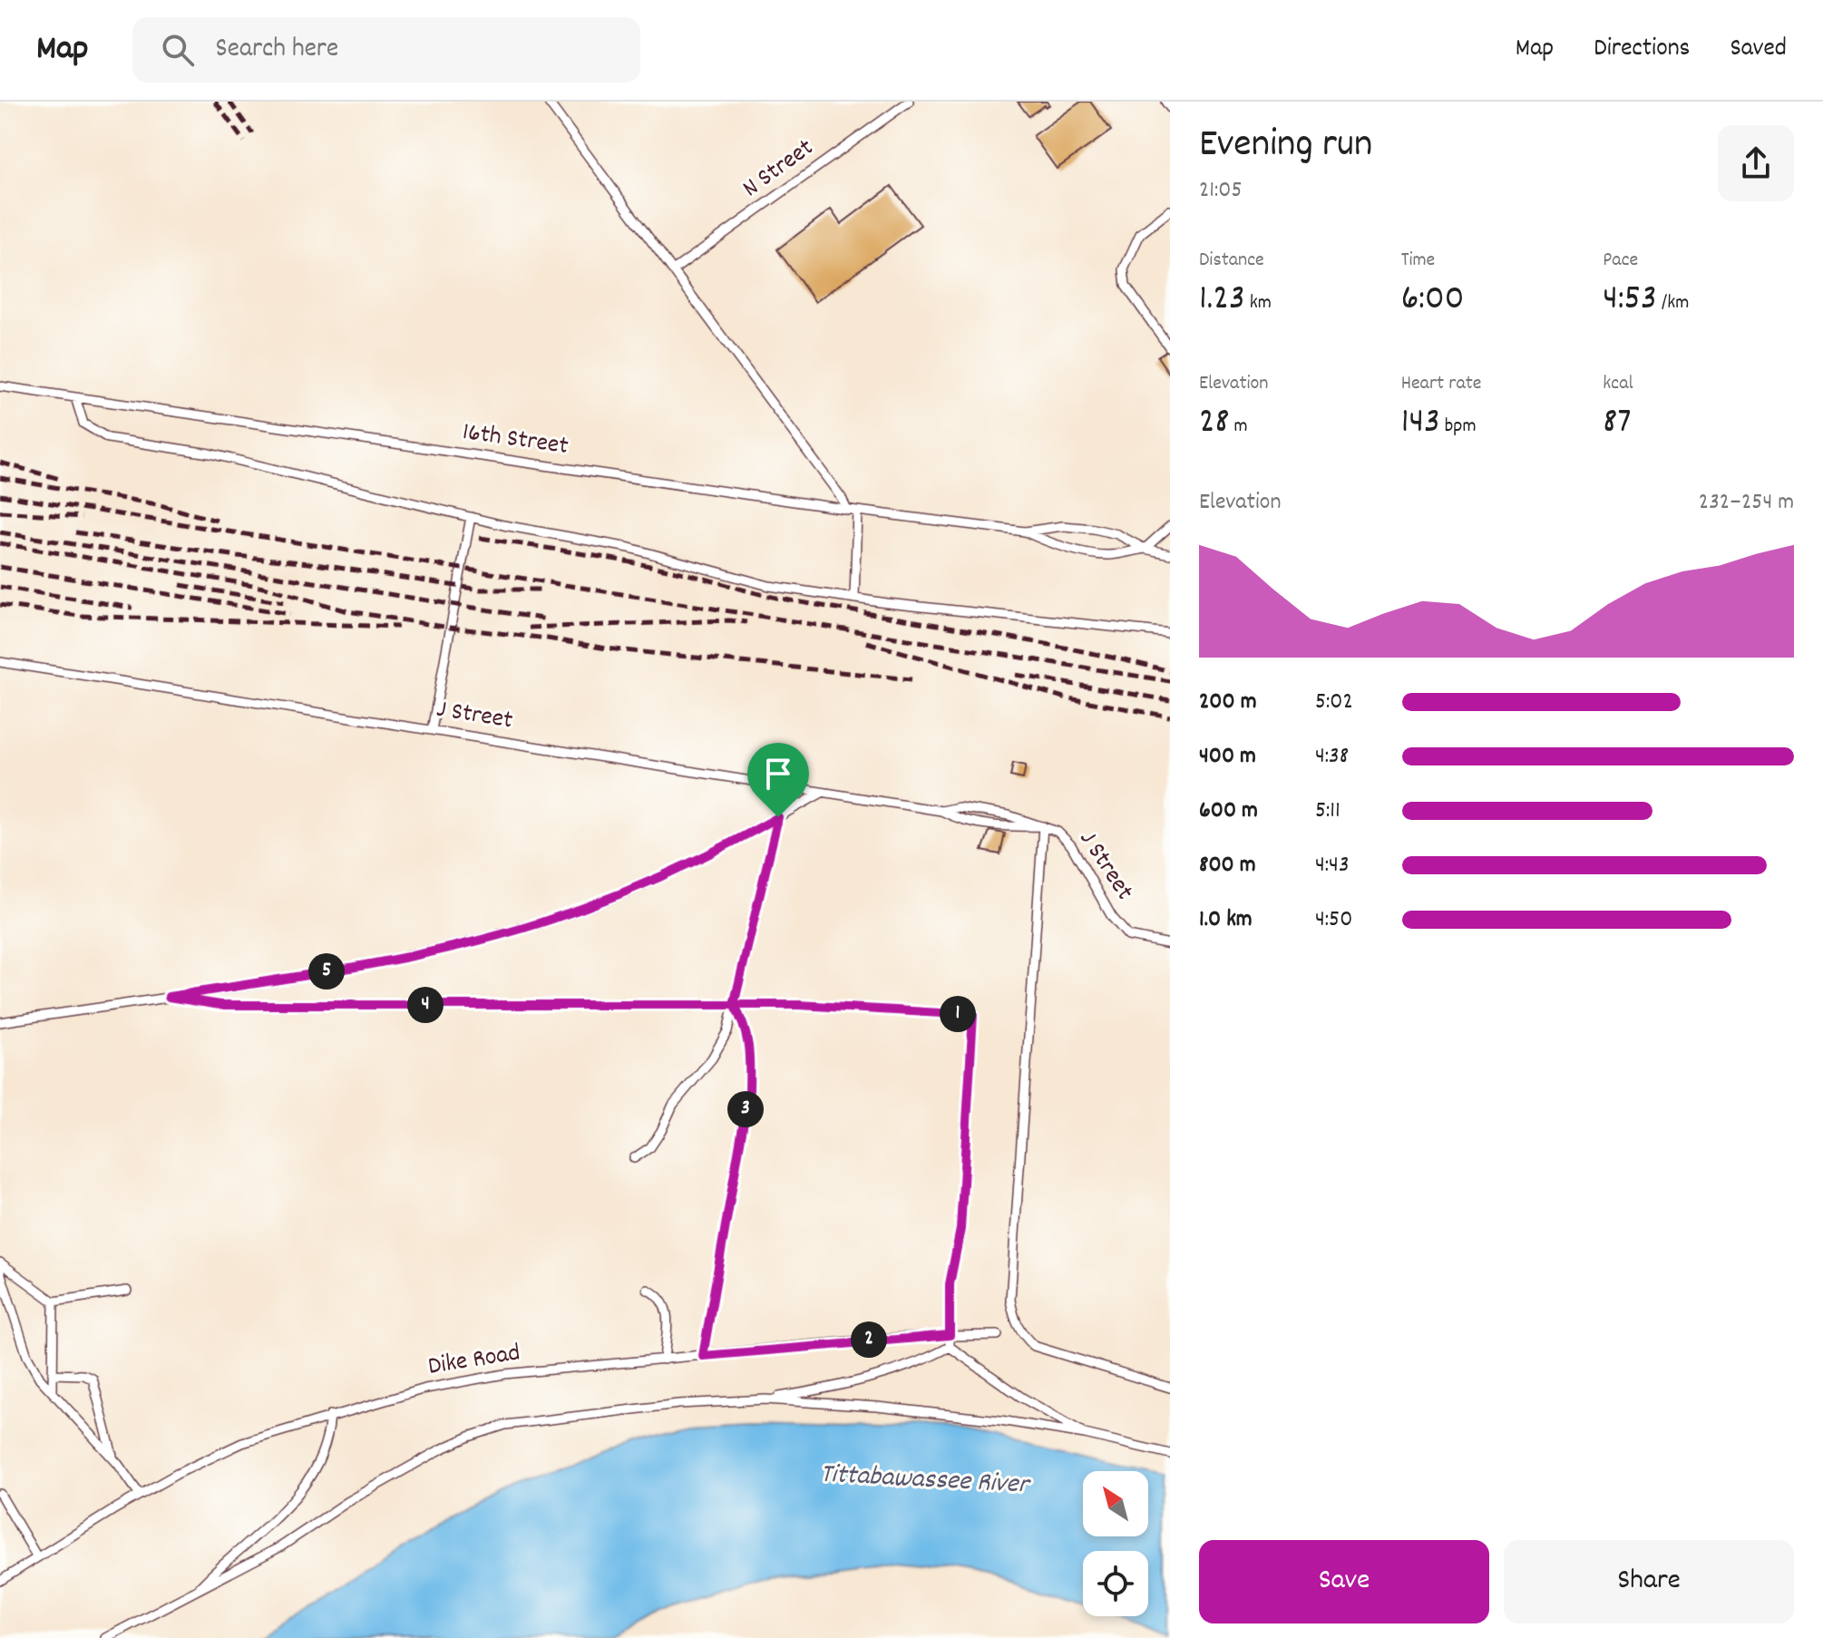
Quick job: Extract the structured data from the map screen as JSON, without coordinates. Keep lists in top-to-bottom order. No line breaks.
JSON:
{"streets":{"lane":["N Street","16th Street","J Street","Dike Road"]},"water":["Tittabawassee River"],"north":"top left","page":{"header":"Map","search":"Search here","nav":["Map","Directions","Saved"],"heading":["Evening run","21:05"],"stats":[["Distance","1.23 km"],["Time","6:00"],["Pace","4:53 /km"],["Elevation","28 m"],["Heart rate","143 bpm"],["kcal","87"]],"chart":["Elevation","232–254 m"],"list":[{"name":"200 m","note":"5:02"},{"name":"400 m","note":"4:38"},{"name":"600 m","note":"5:11"},{"name":"800 m","note":"4:43"},{"name":"1.0 km","note":"4:50"}],"pins":["5","4","1","3","2"],"buttons":["Save","Share"]}}
